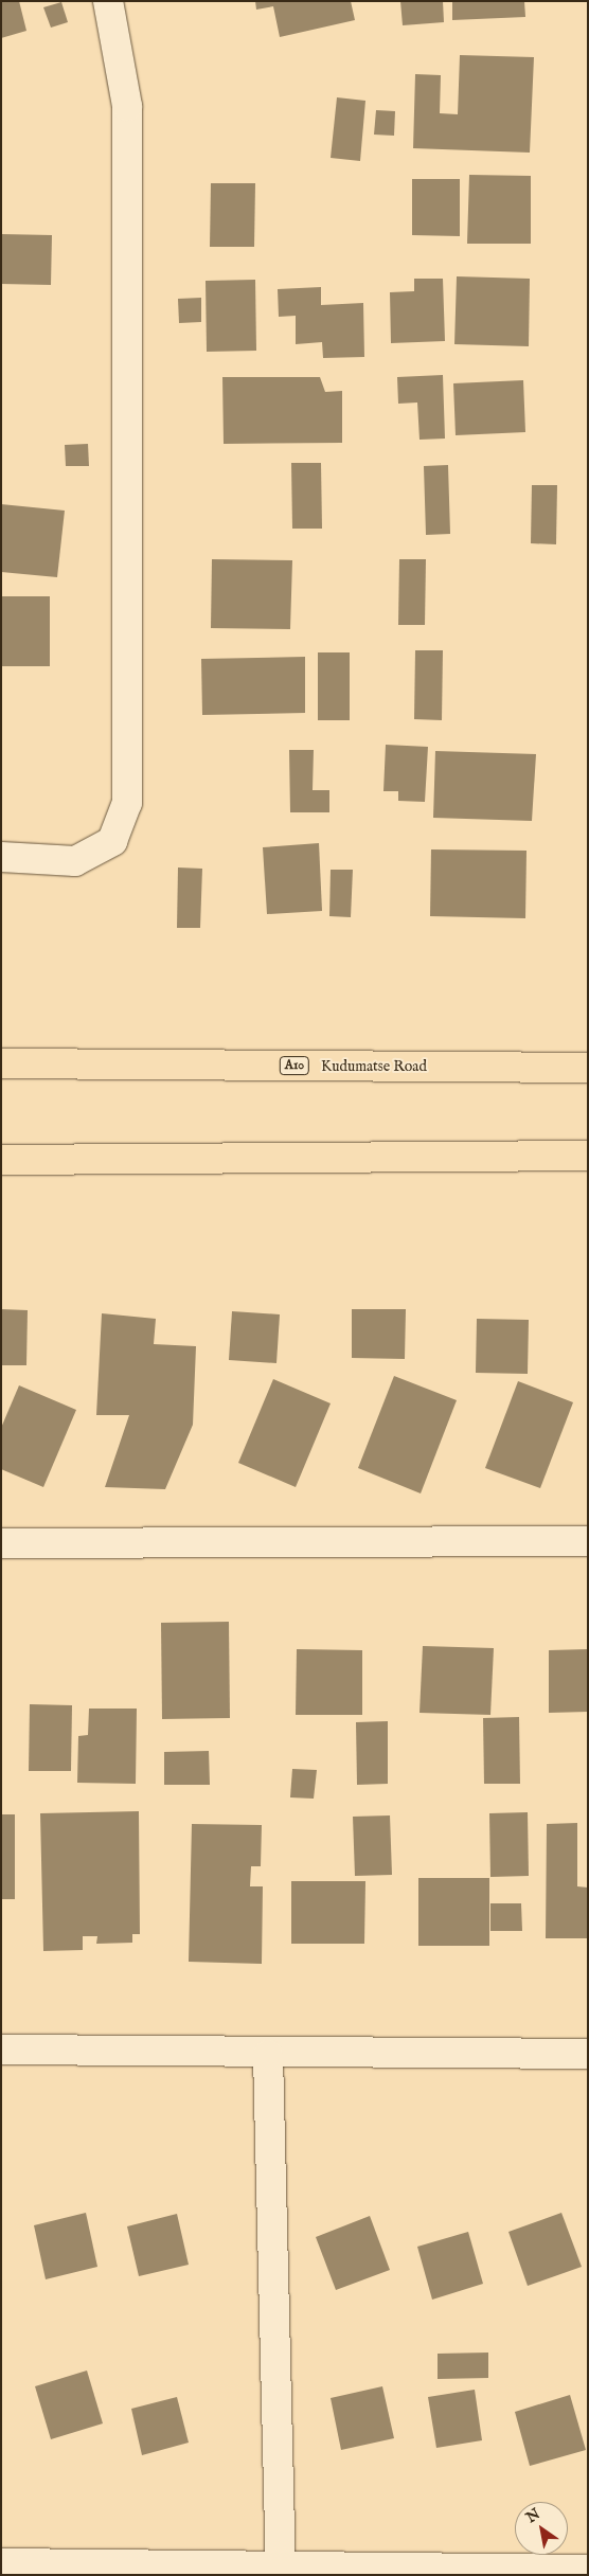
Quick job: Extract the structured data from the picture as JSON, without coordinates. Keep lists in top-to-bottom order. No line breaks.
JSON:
{"streets":{"main road":["A10","Kudumatse Road"]},"north":"top left"}
